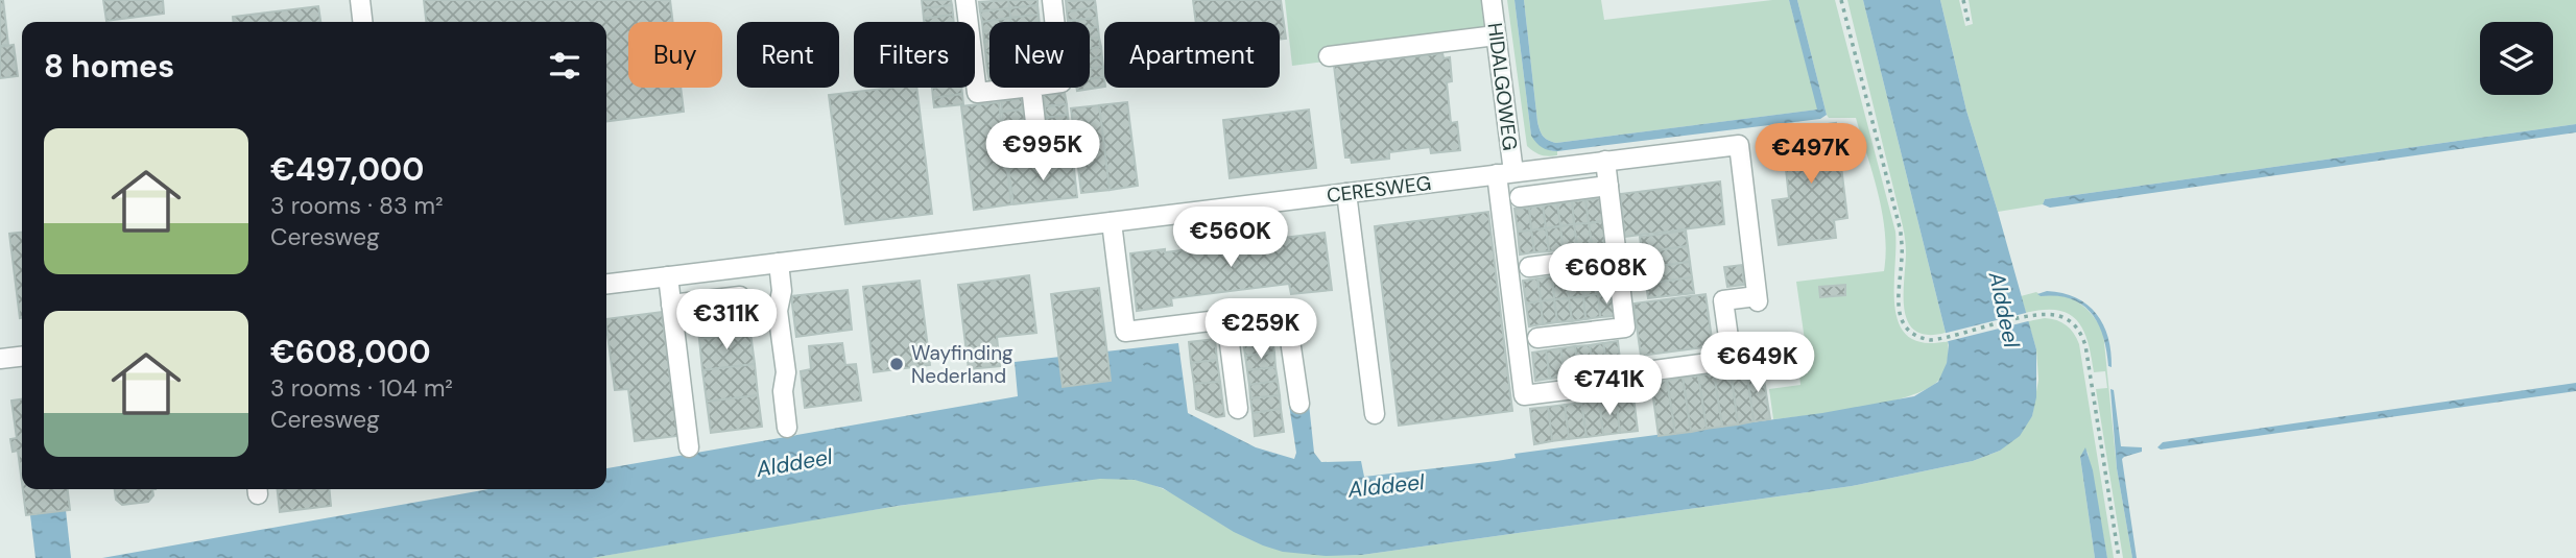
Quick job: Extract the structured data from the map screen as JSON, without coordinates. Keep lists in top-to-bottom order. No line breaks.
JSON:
{"streets":{"street":["HIDALGOWEG","CERESWEG"]},"crossings":[["HIDALGOWEG","CERESWEG"]],"water":["Alddeel"],"places":["Wayfinding Nederland"],"page":{"chip":["Buy","Rent","Filters","New","Apartment"],"heading":"8 homes","list":[{"name":"€497,000","note":"3 rooms · 83 m² · Ceresweg"},{"name":"€608,000","note":"3 rooms · 104 m² · Ceresweg"}],"price":["€995K","€497K","€560K","€608K","€311K","€259K","€649K","€741K"]}}
